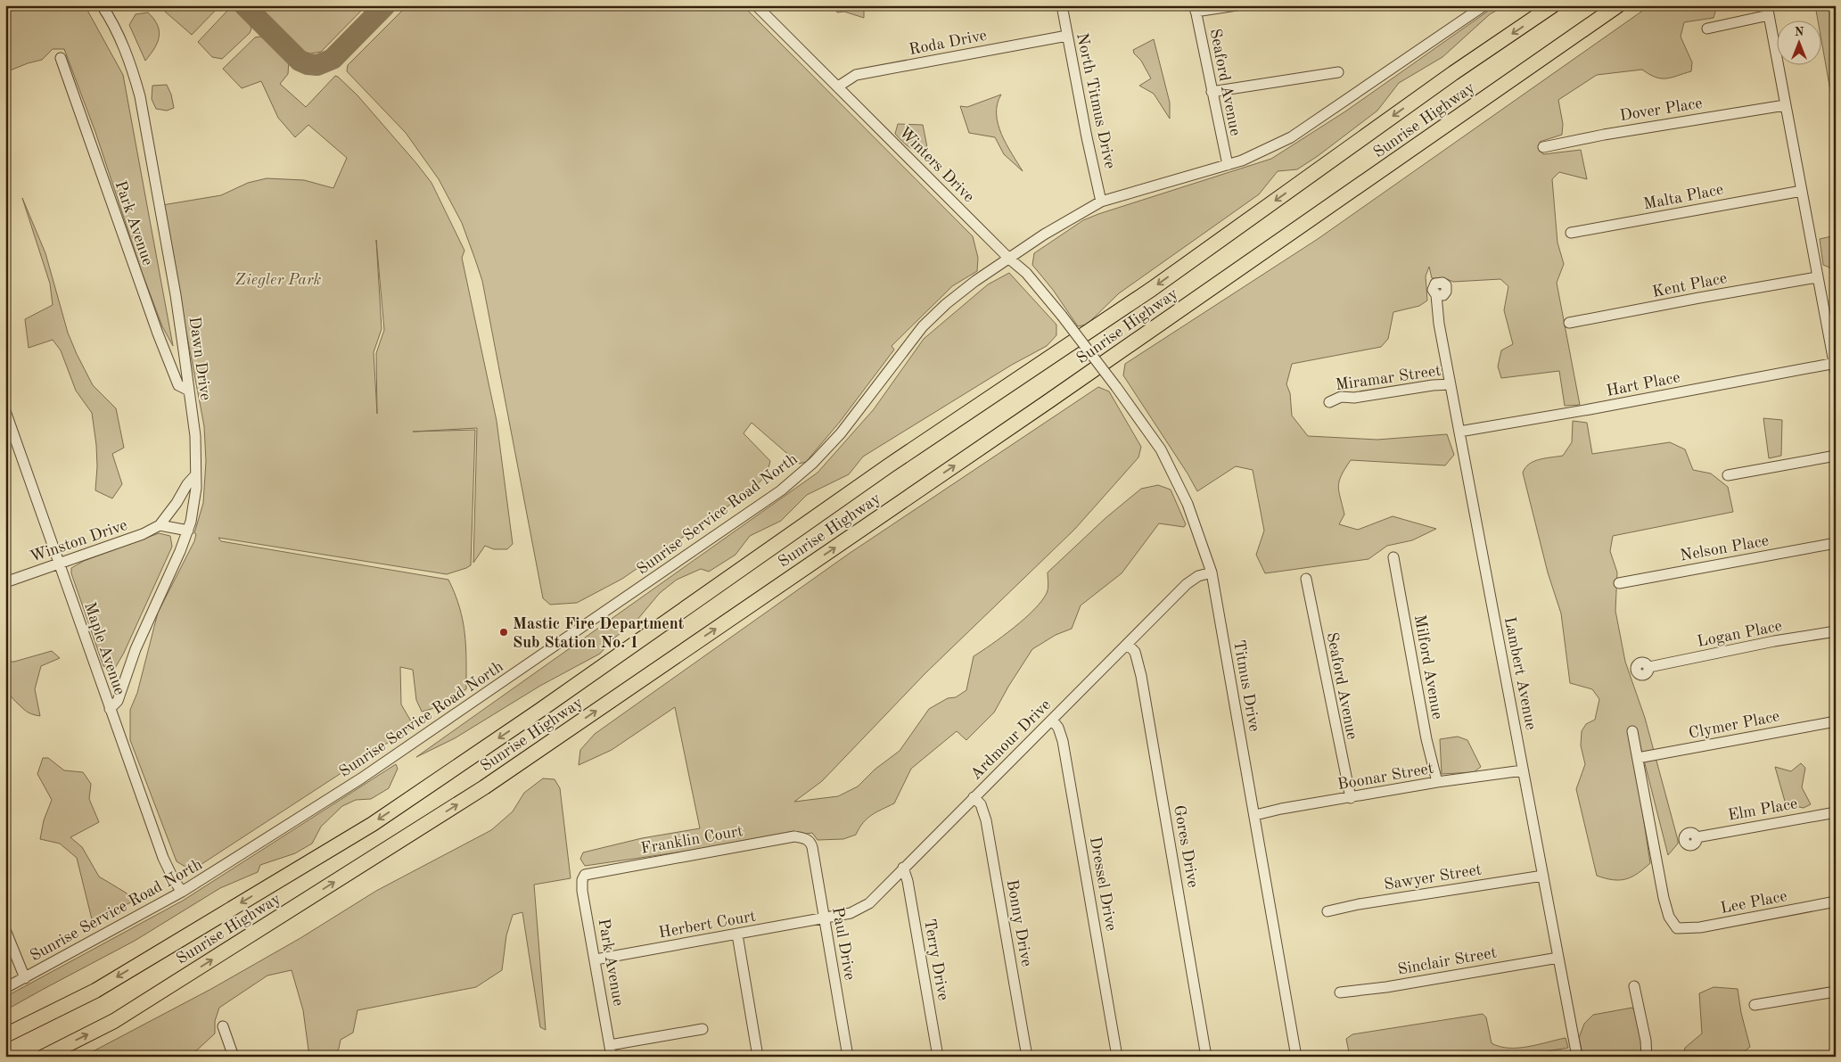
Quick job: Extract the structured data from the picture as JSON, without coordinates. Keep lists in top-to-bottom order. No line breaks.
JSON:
{"streets":{"highway":["Sunrise Highway"],"street":["Roda Drive","Seaford Avenue","North Titmus Drive","Dover Place","Winters Drive","Malta Place","Park Avenue","Kent Place","Dawn Drive","Miramar Street","Hart Place","Sunrise Service Road North","Winston Drive","Nelson Place","Logan Place","Maple Avenue","Milford Avenue","Lambert Avenue","Titmus Drive","Clymer Place","Ardmour Drive","Boonar Street","Elm Place","Franklin Court","Gores Drive","Sawyer Street","Dressel Drive","Lee Place","Bonny Drive","Herbert Court","Paul Drive","Terry Drive","Sinclair Street"]},"crossings":[["Roda Drive","North Titmus Drive"],["Roda Drive","Winters Drive"],["Seaford Avenue","Sunrise Service Road North"],["Seaford Avenue","Boonar Street"],["North Titmus Drive","Sunrise Service Road North"],["Winters Drive","Sunrise Service Road North"],["Winters Drive","Titmus Drive"],["Park Avenue","Dawn Drive"],["Park Avenue","Franklin Court"],["Park Avenue","Herbert Court"],["Dawn Drive","Winston Drive"],["Dawn Drive","Maple Avenue"],["Miramar Street","Lambert Avenue"],["Hart Place","Lambert Avenue"],["Sunrise Service Road North","Maple Avenue"],["Winston Drive","Maple Avenue"],["Milford Avenue","Boonar Street"],["Lambert Avenue","Boonar Street"],["Lambert Avenue","Sawyer Street"],["Lambert Avenue","Sinclair Street"],["Titmus Drive","Ardmour Drive"],["Titmus Drive","Boonar Street"],["Clymer Place","Lee Place"],["Ardmour Drive","Gores Drive"],["Ardmour Drive","Dressel Drive"],["Ardmour Drive","Bonny Drive"],["Ardmour Drive","Herbert Court"],["Ardmour Drive","Paul Drive"],["Ardmour Drive","Terry Drive"],["Franklin Court","Paul Drive"],["Herbert Court","Paul Drive"]],"parks":["Ziegler Park"],"places":["Mastic Fire Department Sub Station No. 1"],"north":"top"}
